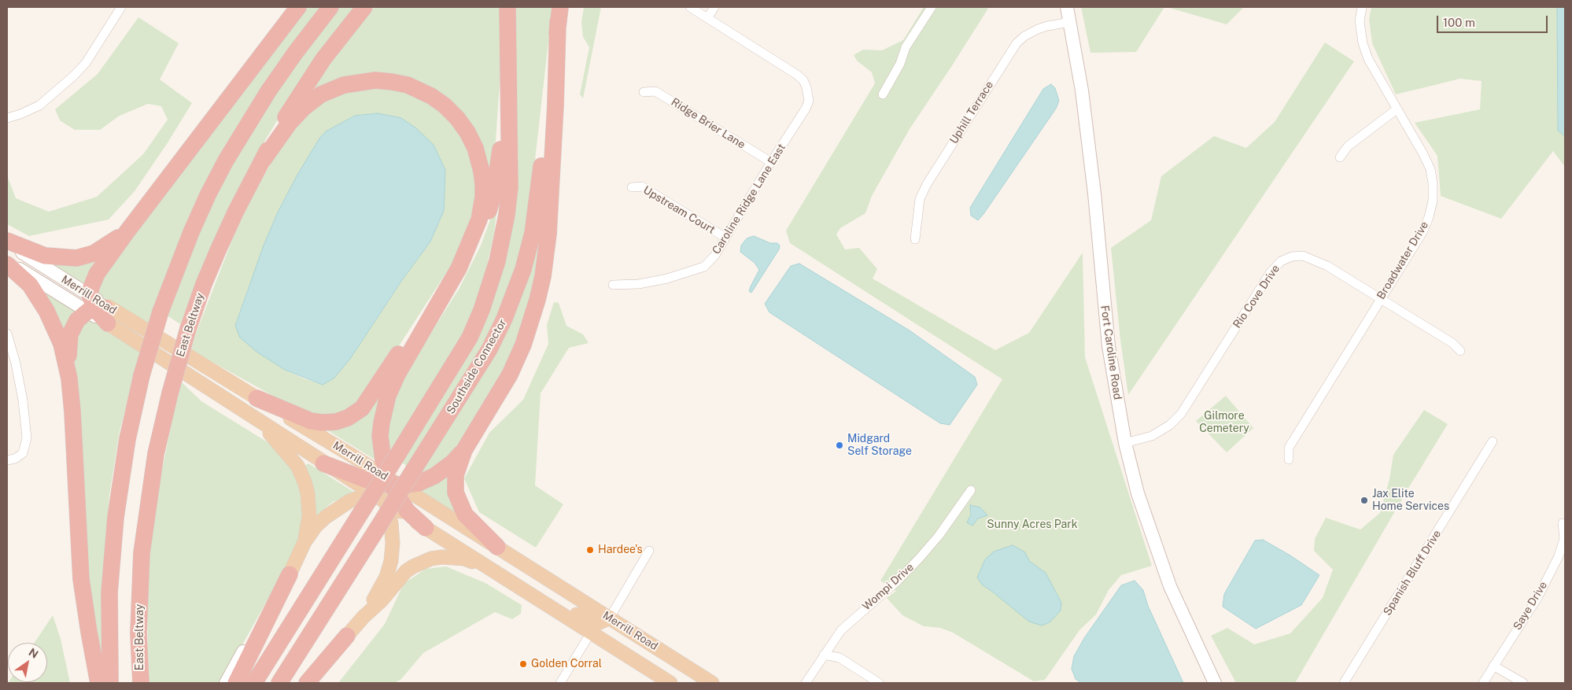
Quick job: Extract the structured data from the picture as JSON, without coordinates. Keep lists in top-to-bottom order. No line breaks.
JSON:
{"streets":{"highway":["East Beltway","Southside Connector"],"main road":["Merrill Road"],"street":["Uphill Terrace","Ridge Brier Lane","Caroline Ridge Lane East","Upstream Court","Broadwater Drive","Rio Cove Drive","Fort Caroline Road","Spanish Bluff Drive","Wompi Drive","Saye Drive"]},"crossings":[["Uphill Terrace","Fort Caroline Road"],["Ridge Brier Lane","Caroline Ridge Lane East"],["Caroline Ridge Lane East","Upstream Court"],["Broadwater Drive","Rio Cove Drive"],["Rio Cove Drive","Fort Caroline Road"]],"parks":["Gilmore Cemetery","Sunny Acres Park"],"places":["Midgard Self Storage","Jax Elite Home Services","Hardee's","Golden Corral"],"scale_bar":"100 m","north":"top right"}
